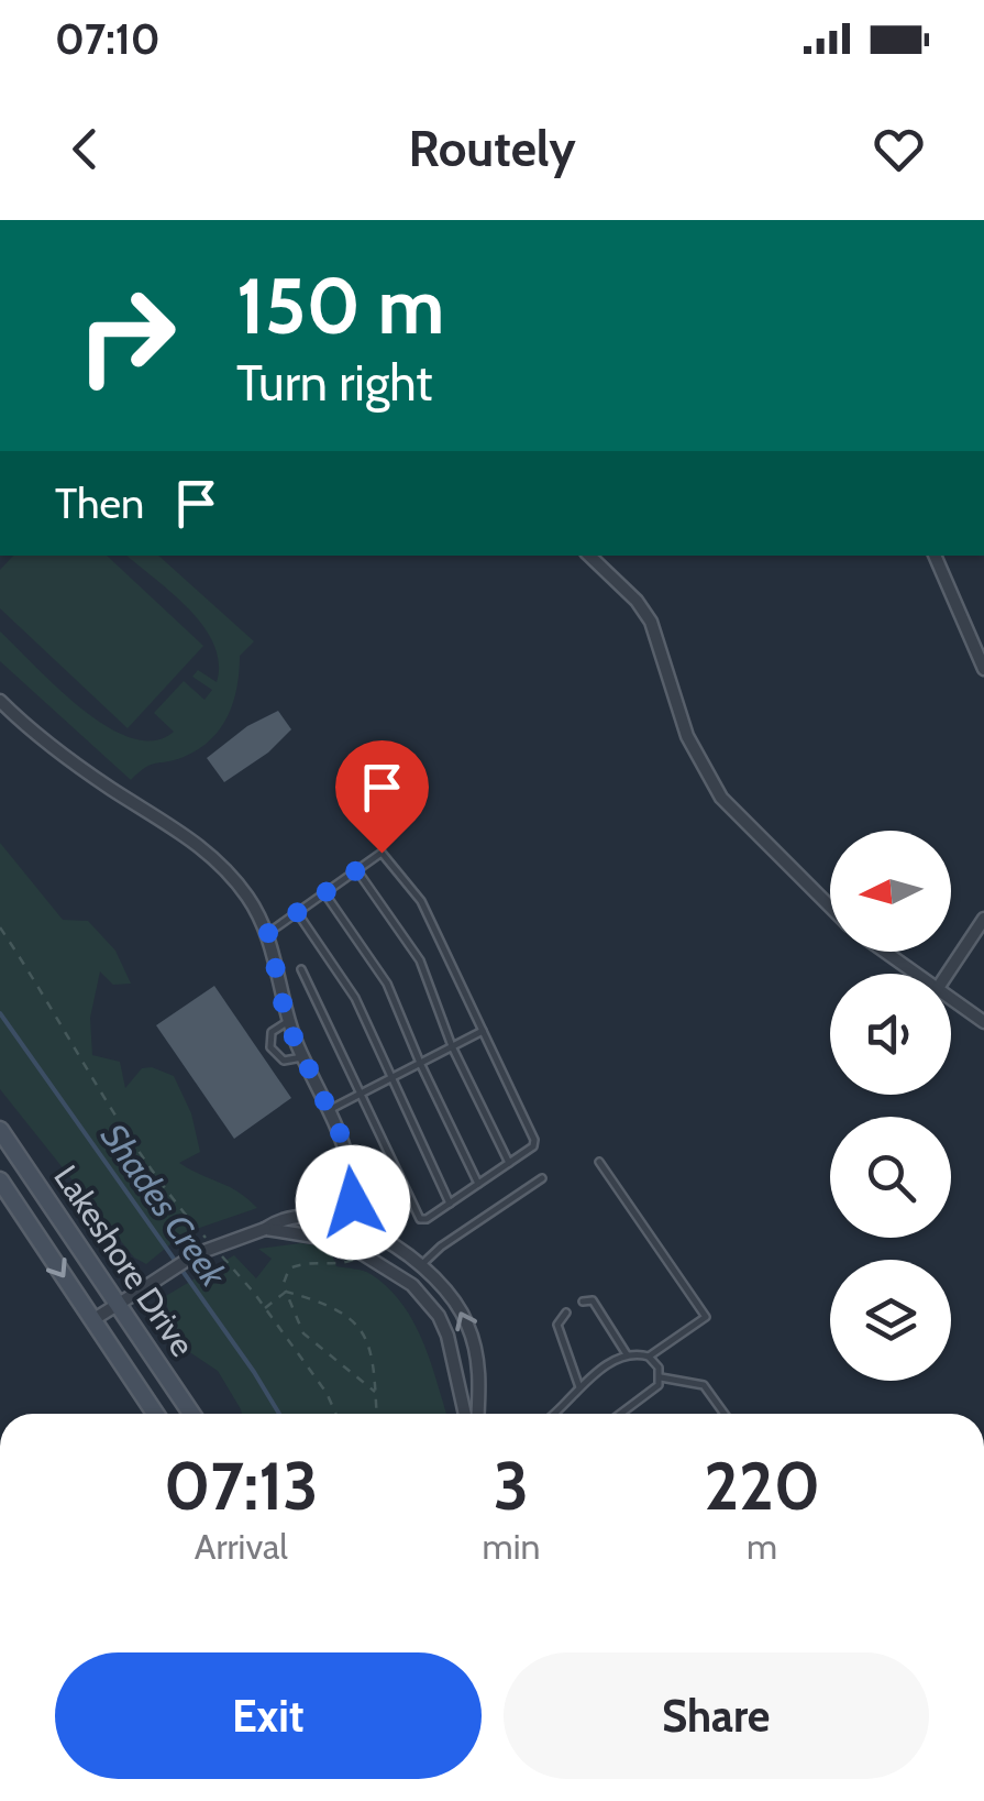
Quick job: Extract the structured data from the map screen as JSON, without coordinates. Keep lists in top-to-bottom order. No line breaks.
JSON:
{"streets":{"main road":["Lakeshore Drive"]},"water":["Shades Creek"],"north":"left","page":{"status":"07:10","header":"Routely","turn":["150 m","Turn right"],"then":"Then","eta":["07:13","Arrival","3","min","220","m"],"buttons":["Exit","Share"]}}
